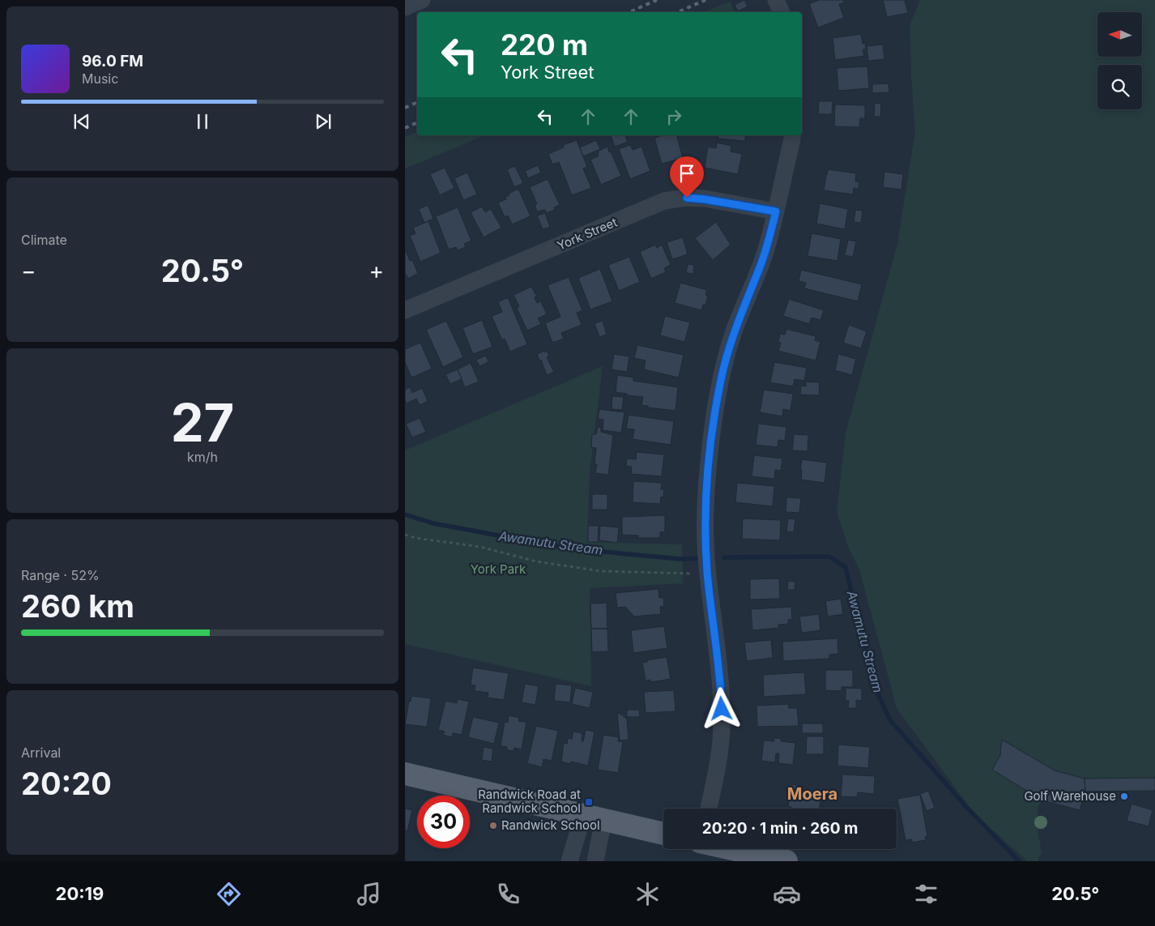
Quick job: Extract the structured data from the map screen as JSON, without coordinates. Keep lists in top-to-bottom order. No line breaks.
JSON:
{"streets":{"street":["York Street"]},"districts":["Moera"],"water":["Awamutu Stream"],"parks":["York Park"],"places":{"other":["Golf Warehouse","Randwick School"],"transit":["Randwick Road at Randwick School"]},"north":"left","page":{"turn":["220 m","York Street"],"song":["96.0 FM","Music"],"tile":["Climate",["27","km/h"],["Range · 52%","260 km"],["Arrival","20:20"]],"heat":["−","20.5°","+"],"limit":"30","trip":"20:20 · 1 min · 260 m","tabs":["20:19","20.5°"]}}
